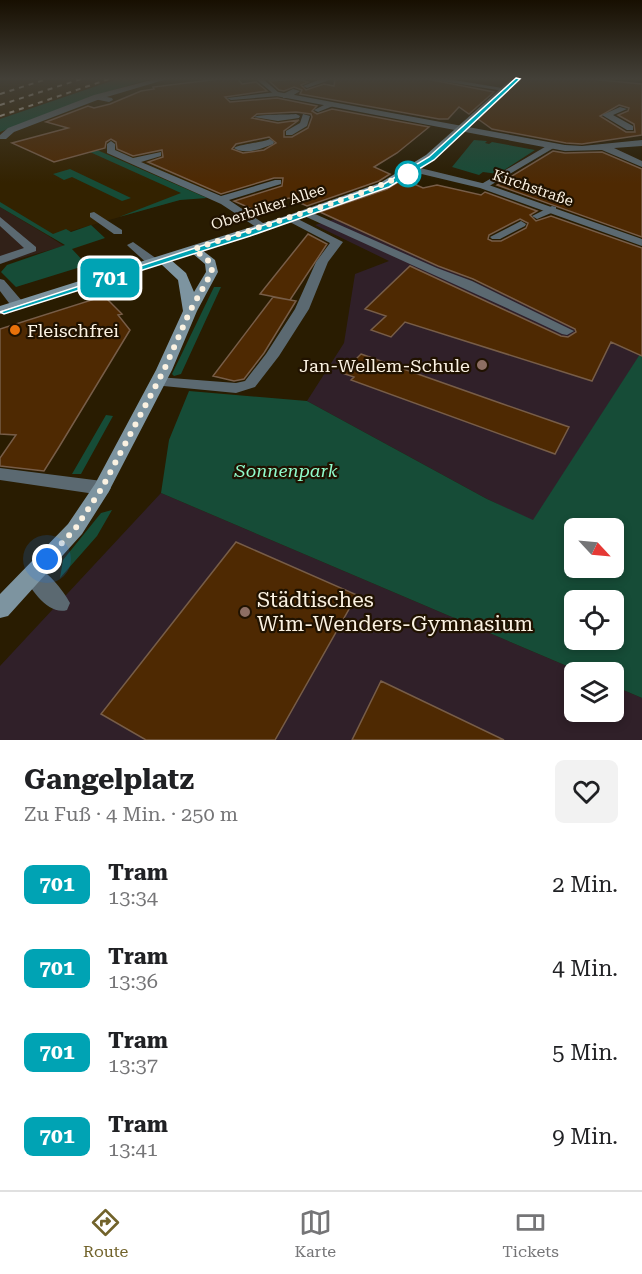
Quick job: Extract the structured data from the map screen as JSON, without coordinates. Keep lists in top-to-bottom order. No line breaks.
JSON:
{"streets":{"main road":["Oberbilker Allee"],"street":["Kirchstraße"]},"crossings":[["Kirchstraße","Oberbilker Allee"]],"parks":["Sonnenpark"],"places":["Fleischfrei","Jan-Wellem-Schule","Städtisches Wim-Wenders-Gymnasium"],"lines":["tram line 701"],"north":"bottom right","page":{"on_map":"701","heading":["Gangelplatz","Zu Fuß · 4 Min. · 250 m"],"list":[{"mark":"701","name":"Tram","note":"13:34","value":"2 Min."},{"mark":"701","name":"Tram","note":"13:36","value":"4 Min."},{"mark":"701","name":"Tram","note":"13:37","value":"5 Min."},{"mark":"701","name":"Tram","note":"13:41","value":"9 Min."}],"tabs":["Route","Karte","Tickets"]}}
